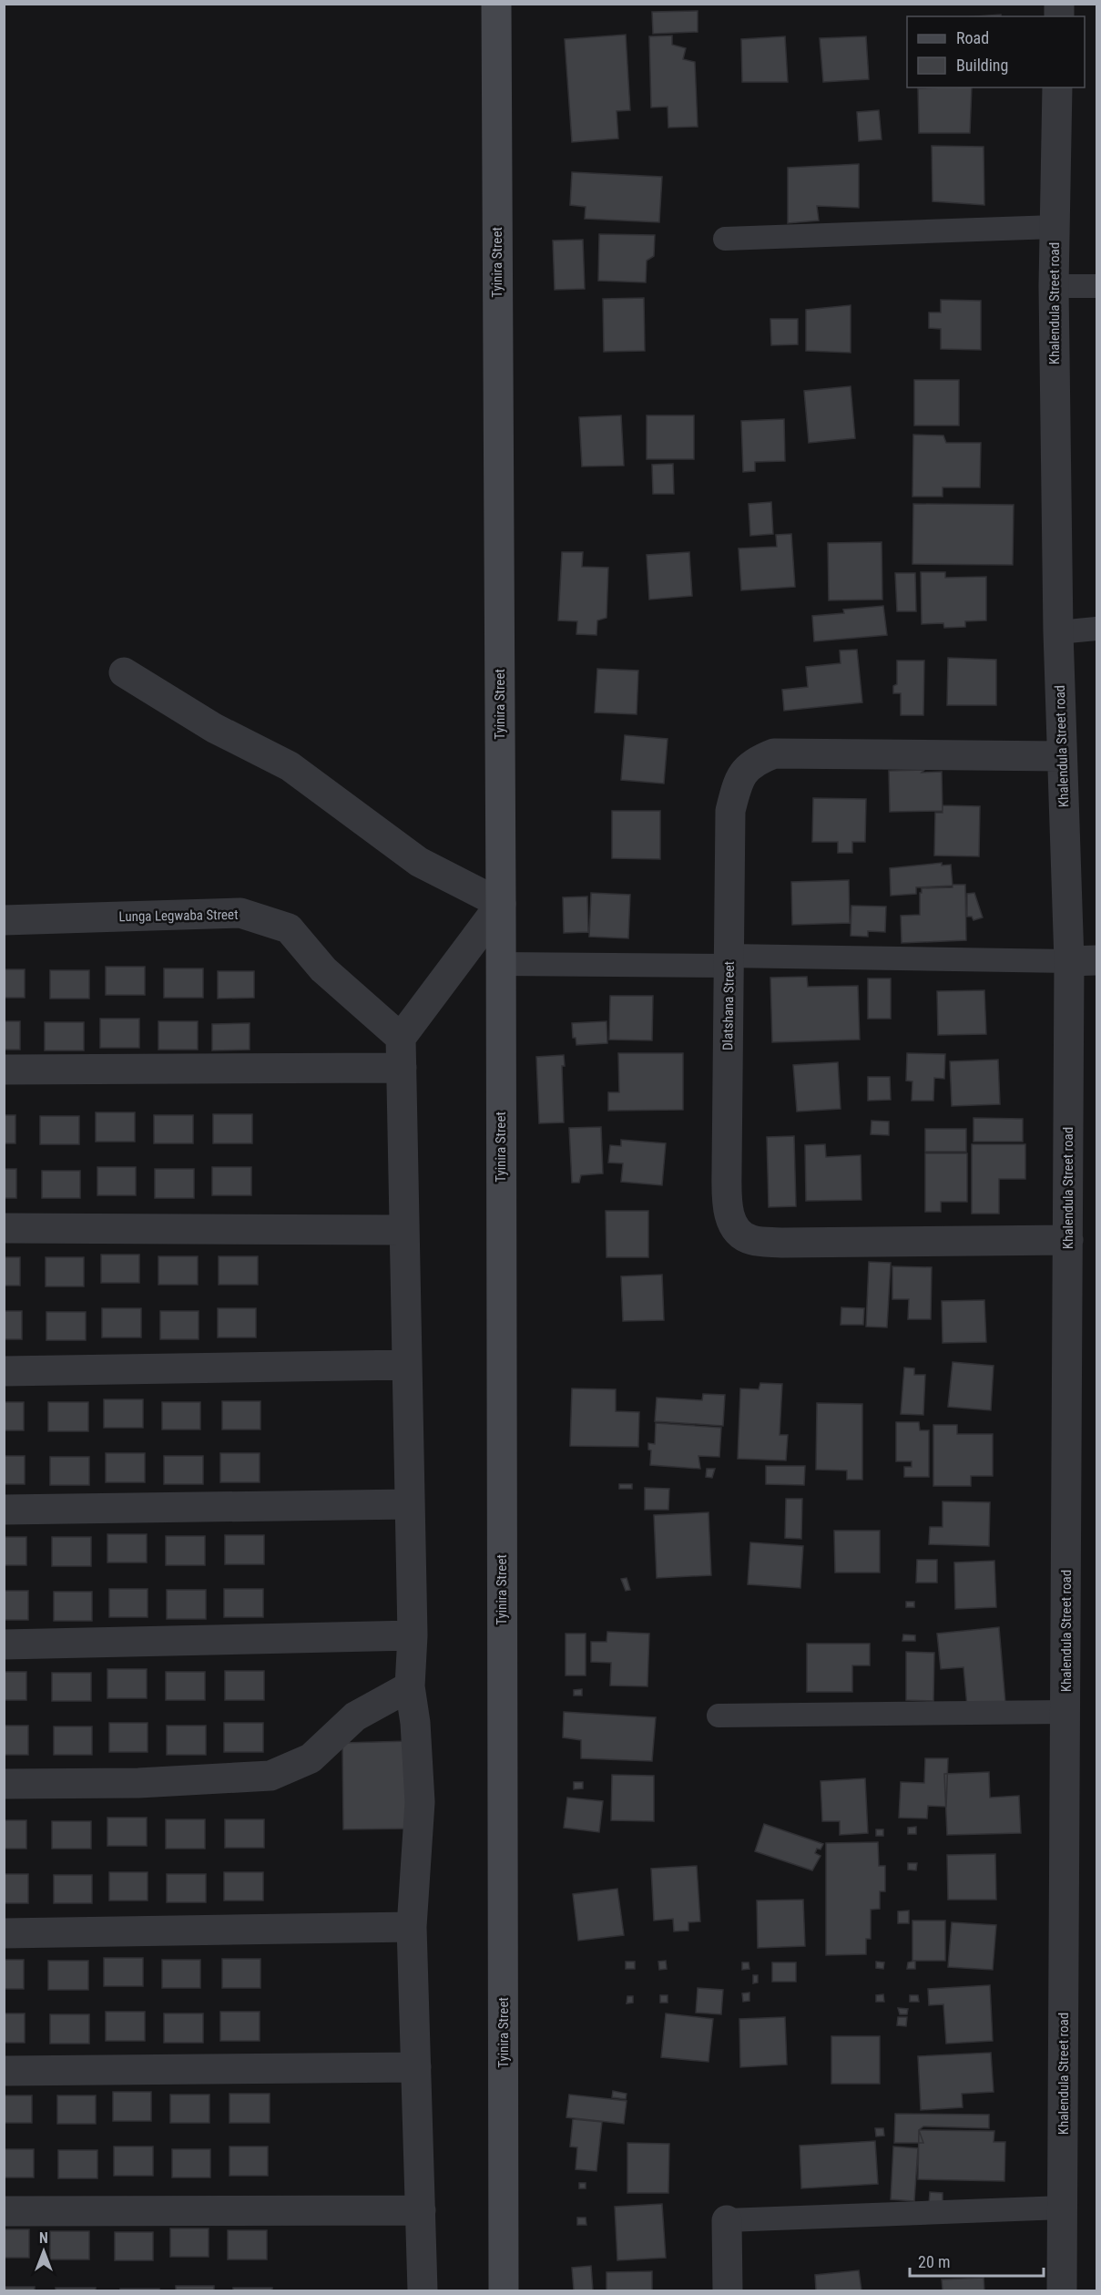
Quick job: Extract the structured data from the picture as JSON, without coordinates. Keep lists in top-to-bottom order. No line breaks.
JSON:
{"streets":{"street":["Tyinira Street","Khalendula Street road","Lunga Legwaba Street","Dlatshana Street"]},"crossings":[["Khalendula Street road","Dlatshana Street"]],"legend":["Road","Building"],"scale_bar":"20 m","north":"top"}
